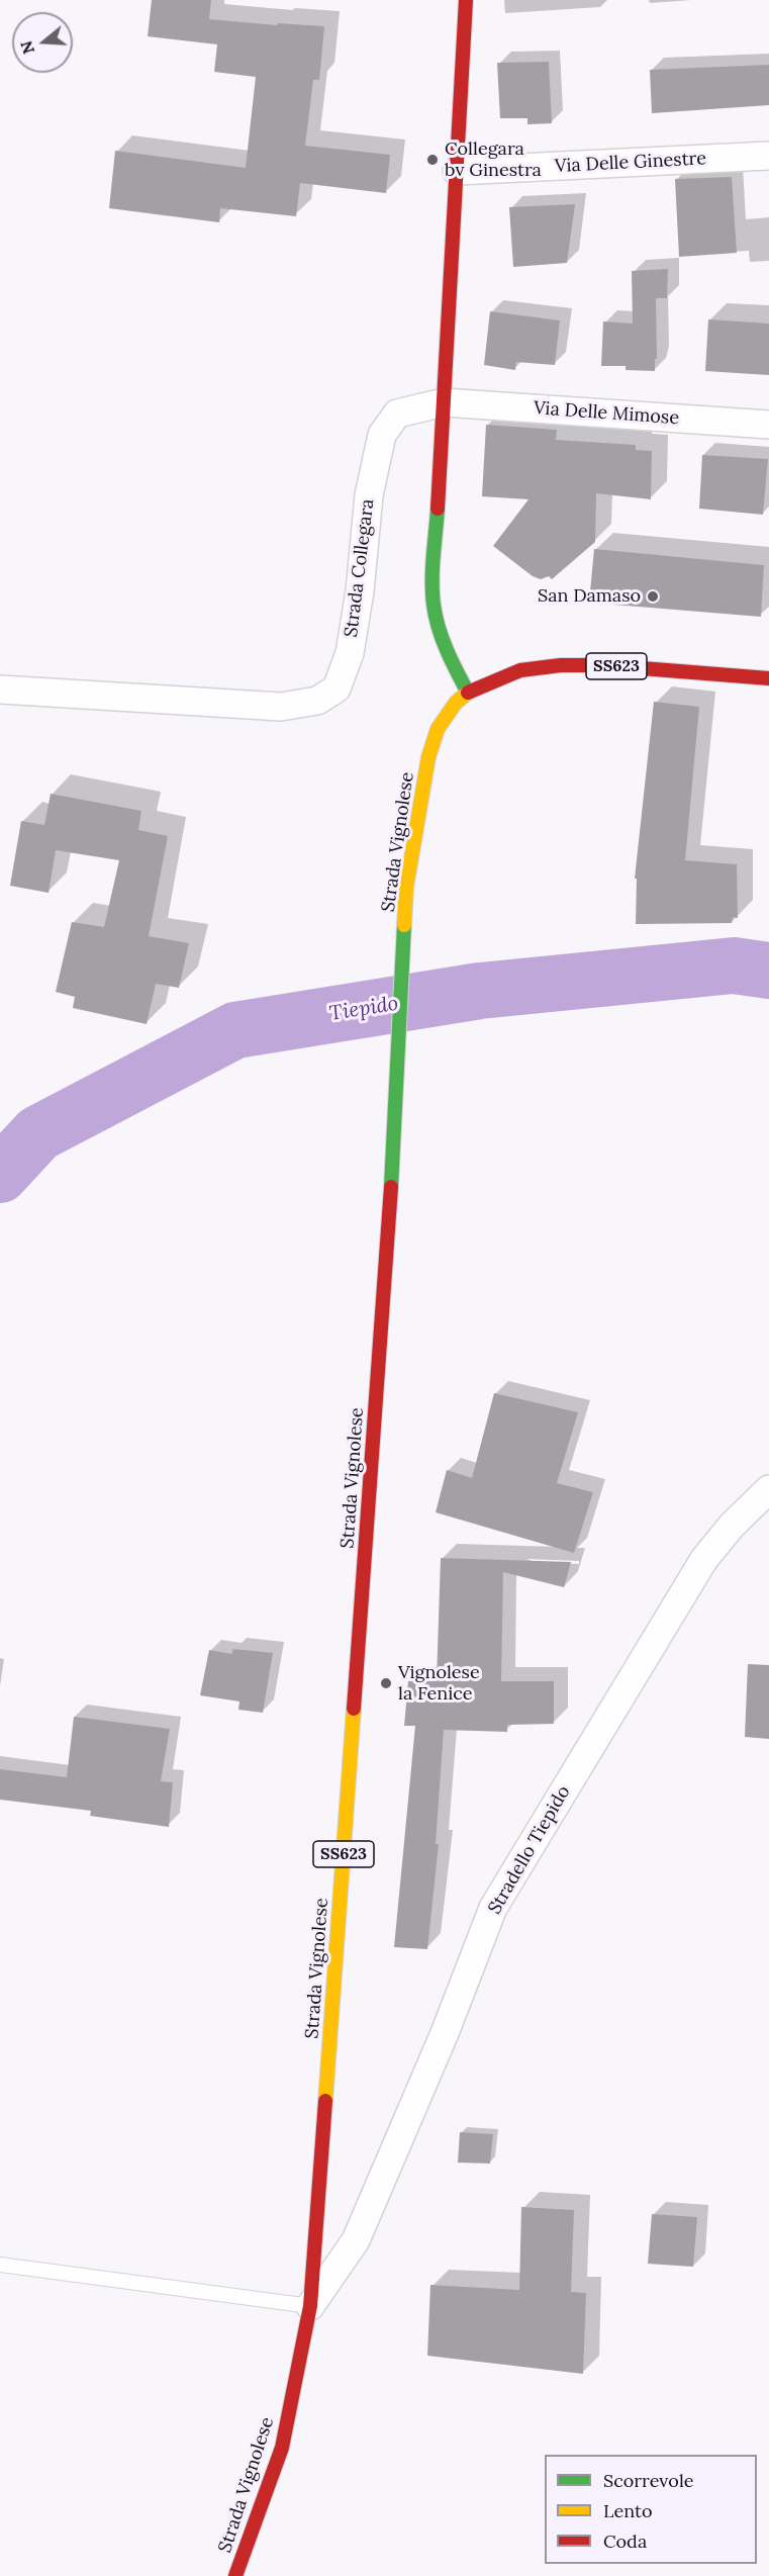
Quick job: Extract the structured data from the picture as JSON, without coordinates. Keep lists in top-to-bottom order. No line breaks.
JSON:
{"streets":{"main road":["SS623","Strada Vignolese"],"street":["Via Delle Ginestre","Via Delle Mimose","Strada Collegara","Stradello Tiepido"]},"crossings":[["Via Delle Mimose","Strada Collegara"],["Strada Vignolese","Stradello Tiepido"]],"water":["Tiepido"],"places":["Collegara bv Ginestra","San Damaso","Vignolese la Fenice"],"legend":["Scorrevole","Lento","Coda"],"north":"left"}
